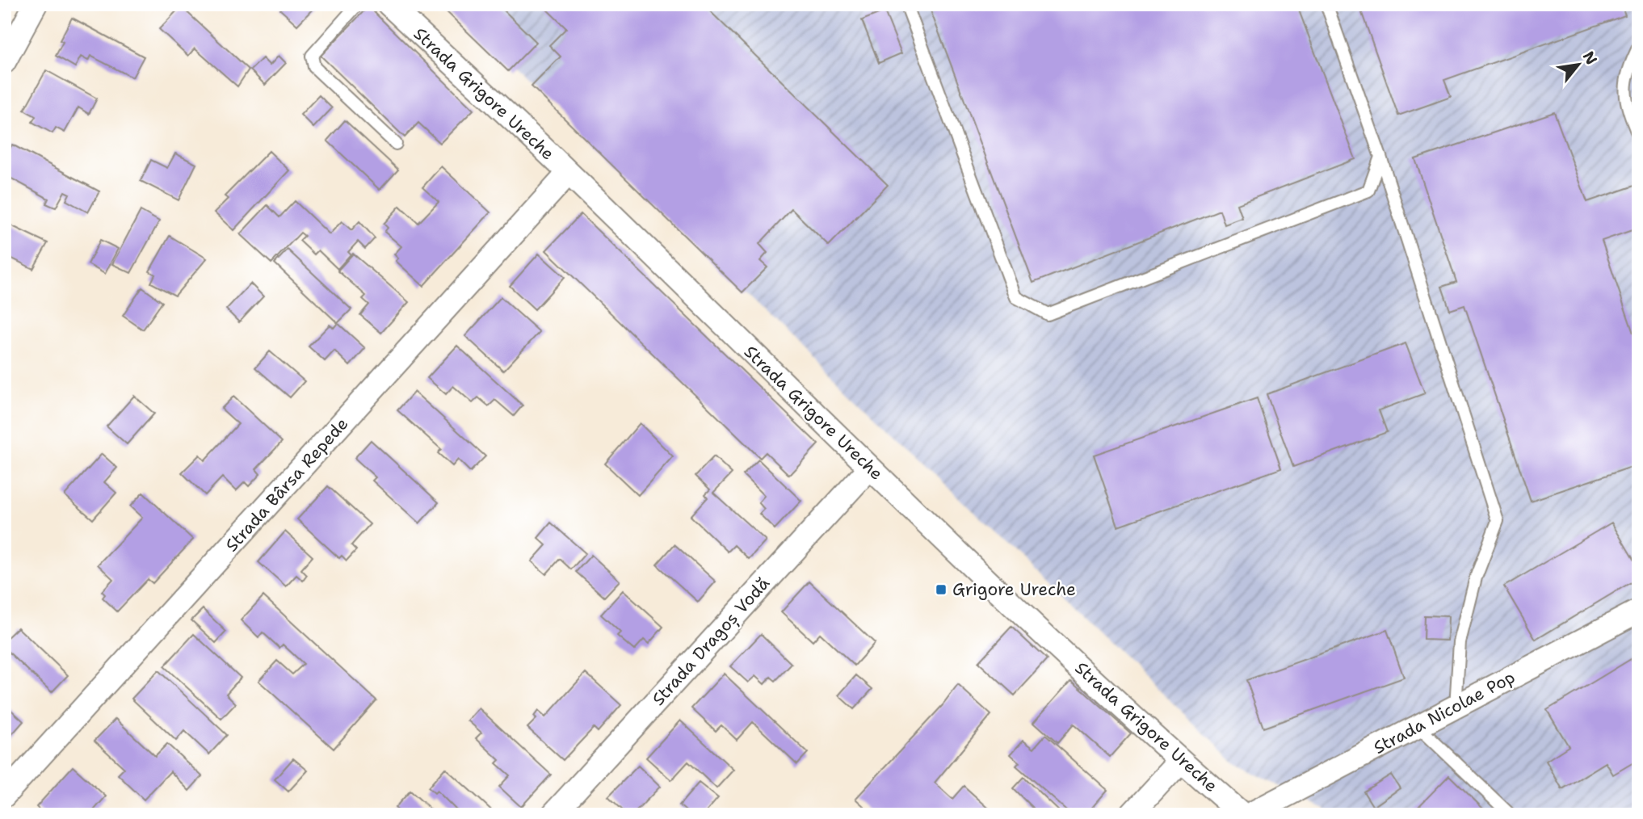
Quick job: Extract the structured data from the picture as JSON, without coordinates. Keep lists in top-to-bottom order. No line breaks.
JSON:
{"streets":{"street":["Strada Grigore Ureche","Strada Bârsa Repede","Strada Dragoș Vodă","Strada Nicolae Pop"]},"crossings":[["Strada Grigore Ureche","Strada Bârsa Repede"],["Strada Grigore Ureche","Strada Dragoș Vodă"]],"places":{"transit":["Grigore Ureche"]},"north":"top right"}
